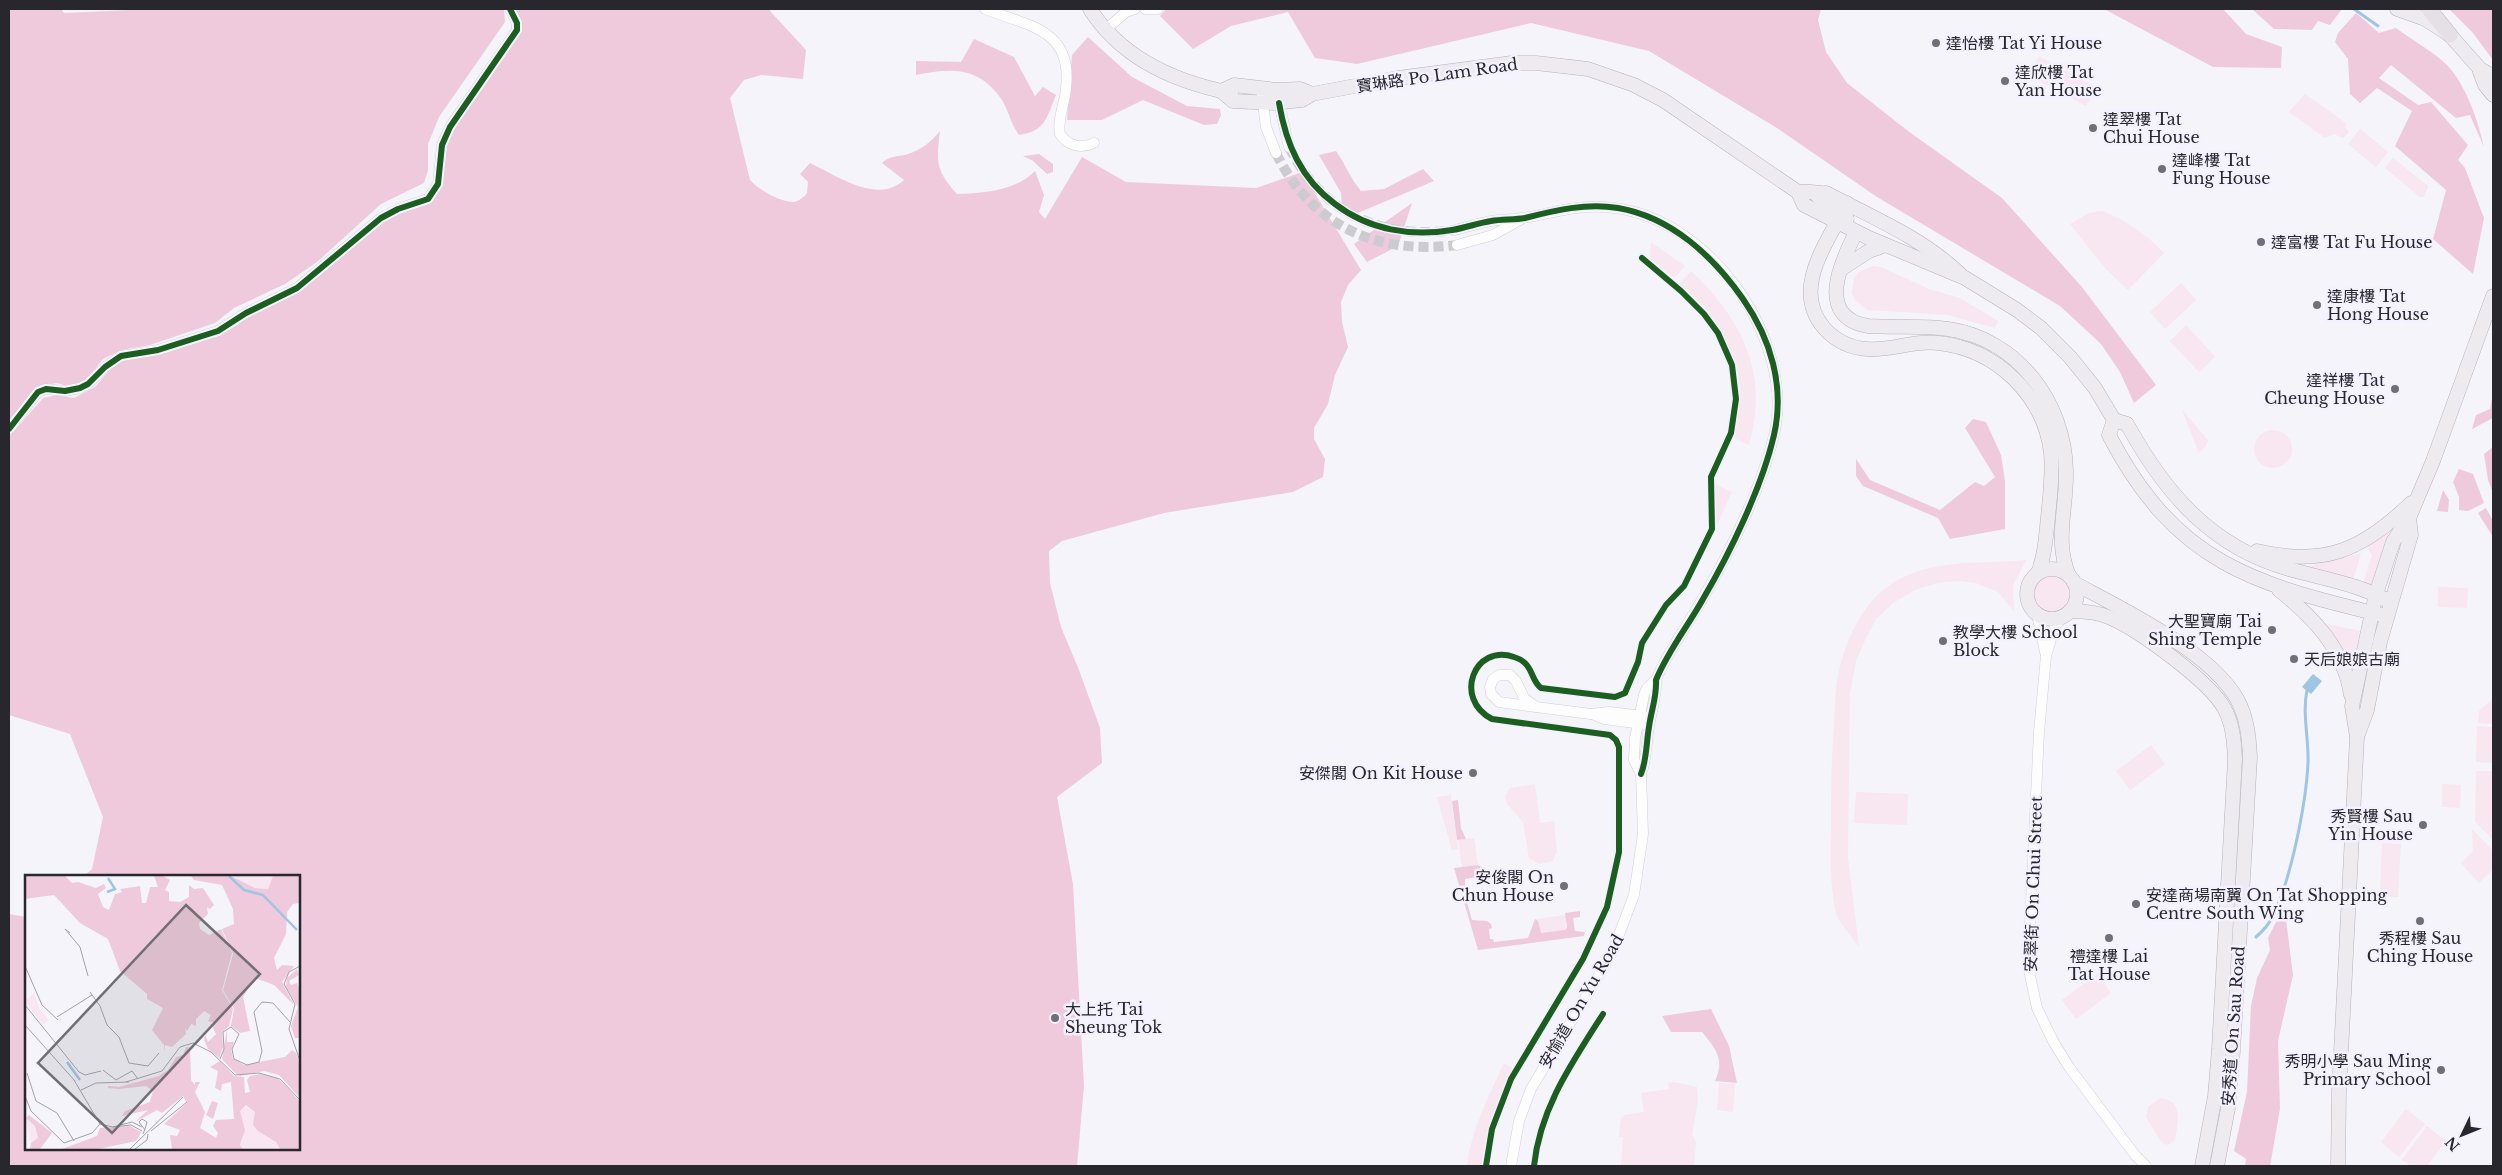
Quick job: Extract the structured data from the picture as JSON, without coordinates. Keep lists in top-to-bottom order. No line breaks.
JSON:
{"streets":{"main road":["寶琳路 Po Lam Road","安秀道 On Sau Road"],"street":["安翠街 On Chui Street","安愉道 On Yu Road"]},"crossings":[["安翠街 On Chui Street","安秀道 On Sau Road"]],"places":["達怡樓 Tat Yi House","達欣樓 Tat Yan House","達翠樓 Tat Chui House","達峰樓 Tat Fung House","達富樓 Tat Fu House","達康樓 Tat Hong House","達祥樓 Tat Cheung House","大聖寶廟 Tai Shing Temple","教學大樓 School Block","天后娘娘古廟","安傑閣 On Kit House","秀賢樓 Sau Yin House","安俊閣 On Chun House","安達商場南翼 On Tat Shopping Centre South Wing","秀程樓 Sau Ching House","禮達樓 Lai Tat House","大上托 Tai Sheung Tok","秀明小學 Sau Ming Primary School"],"north":"bottom left"}
